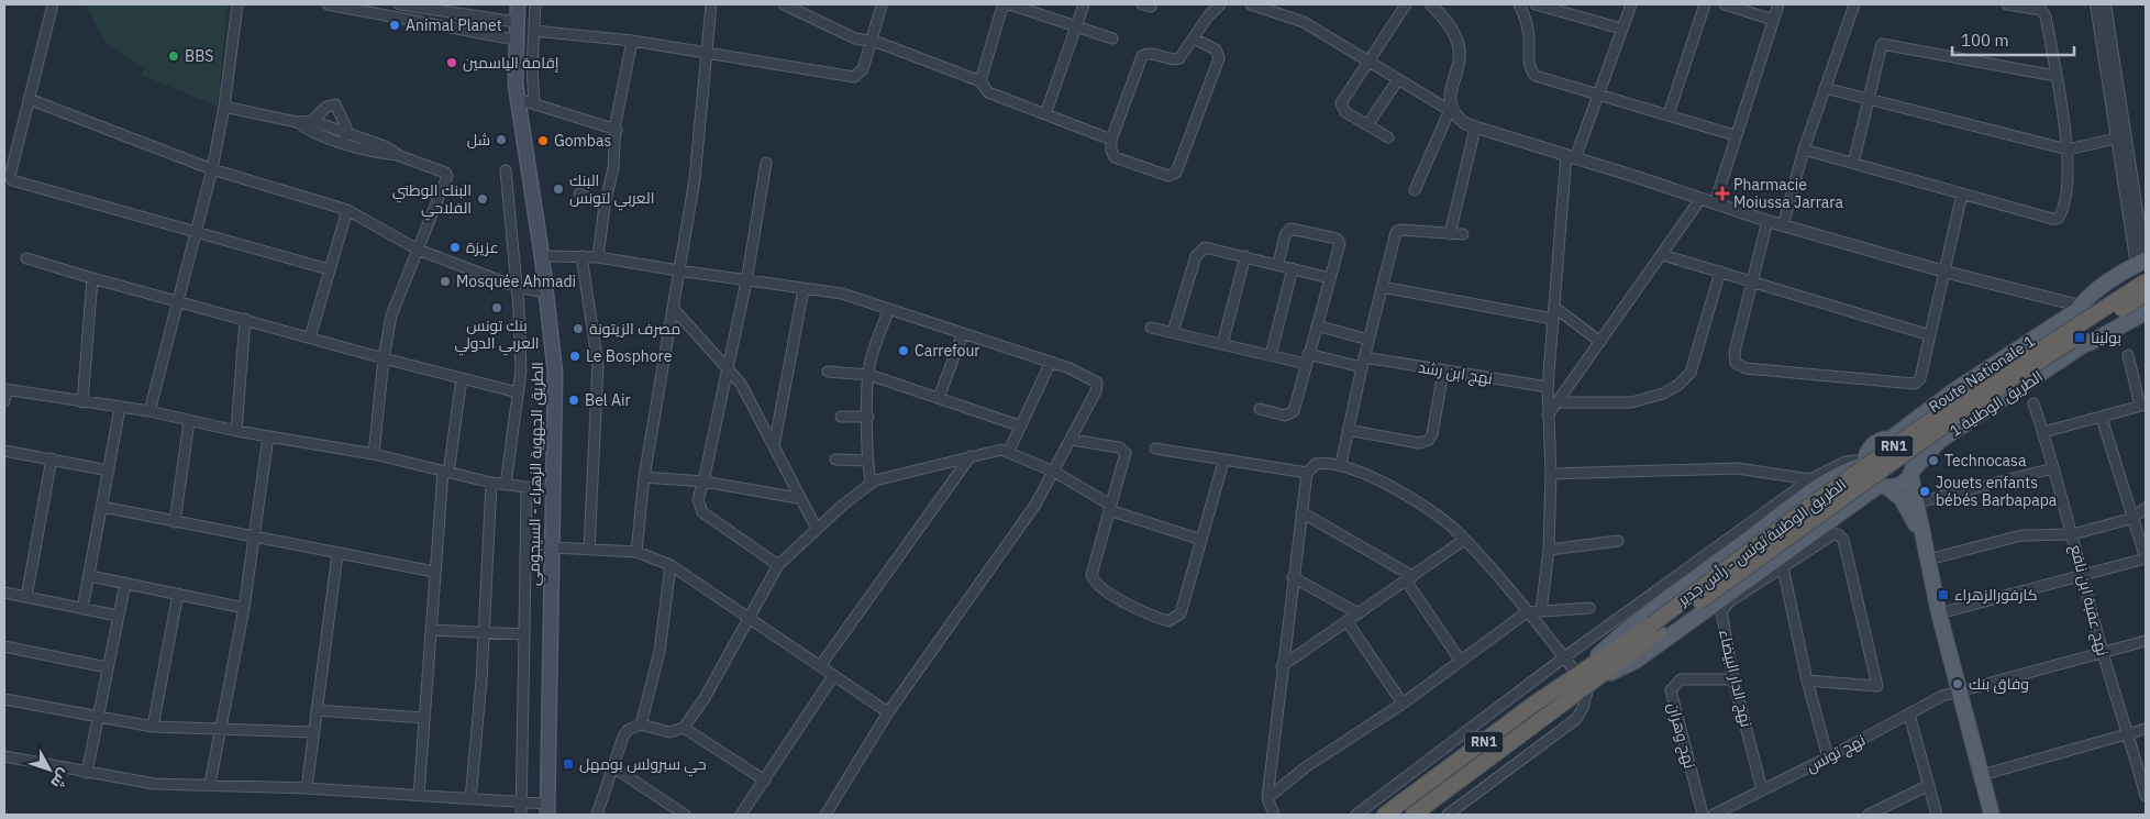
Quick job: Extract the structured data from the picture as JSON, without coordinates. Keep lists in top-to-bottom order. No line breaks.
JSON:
{"streets":{"highway":["RN1","الطريق الوطنية تونس - رأس جدير"],"main road":["Route Nationale 1","الطريق الوطنية 1","الطريق الجهوية الزهراء - السيجومي"],"street":["نهج ابن رشد","نهج عقبة ابن نافع","نهج الدار البيضاء","نهج وهران","نهج تونس"]},"crossings":[["Route Nationale 1","الطريق الوطنية 1"],["Route Nationale 1","RN1"],["الطريق الوطنية 1","RN1"],["الطريق الوطنية 1","الطريق الوطنية تونس - رأس جدير"],["نهج عقبة ابن نافع","نهج تونس"],["نهج الدار البيضاء","نهج وهران"],["نهج الدار البيضاء","نهج تونس"]],"places":{"other":["Animal Planet","BBS","إقامة الياسمين","شل","Gombas","البنك العربي لتونس","البنك الوطني الفلاحي","عزيزة","Mosquée Ahmadi","بنك تونس العربي الدولي","مصرف الزيتونة","Carrefour","Le Bosphore","Bel Air","Technocasa","Jouets enfants bébés Barbapapa","وفاق بنك"],"health":["Pharmacie Moiussa Jarrara"],"transit":["بولينا","كارفورالزهراء","حي سبرولس بومهل"]},"scale_bar":"100 m","north":"bottom right"}
